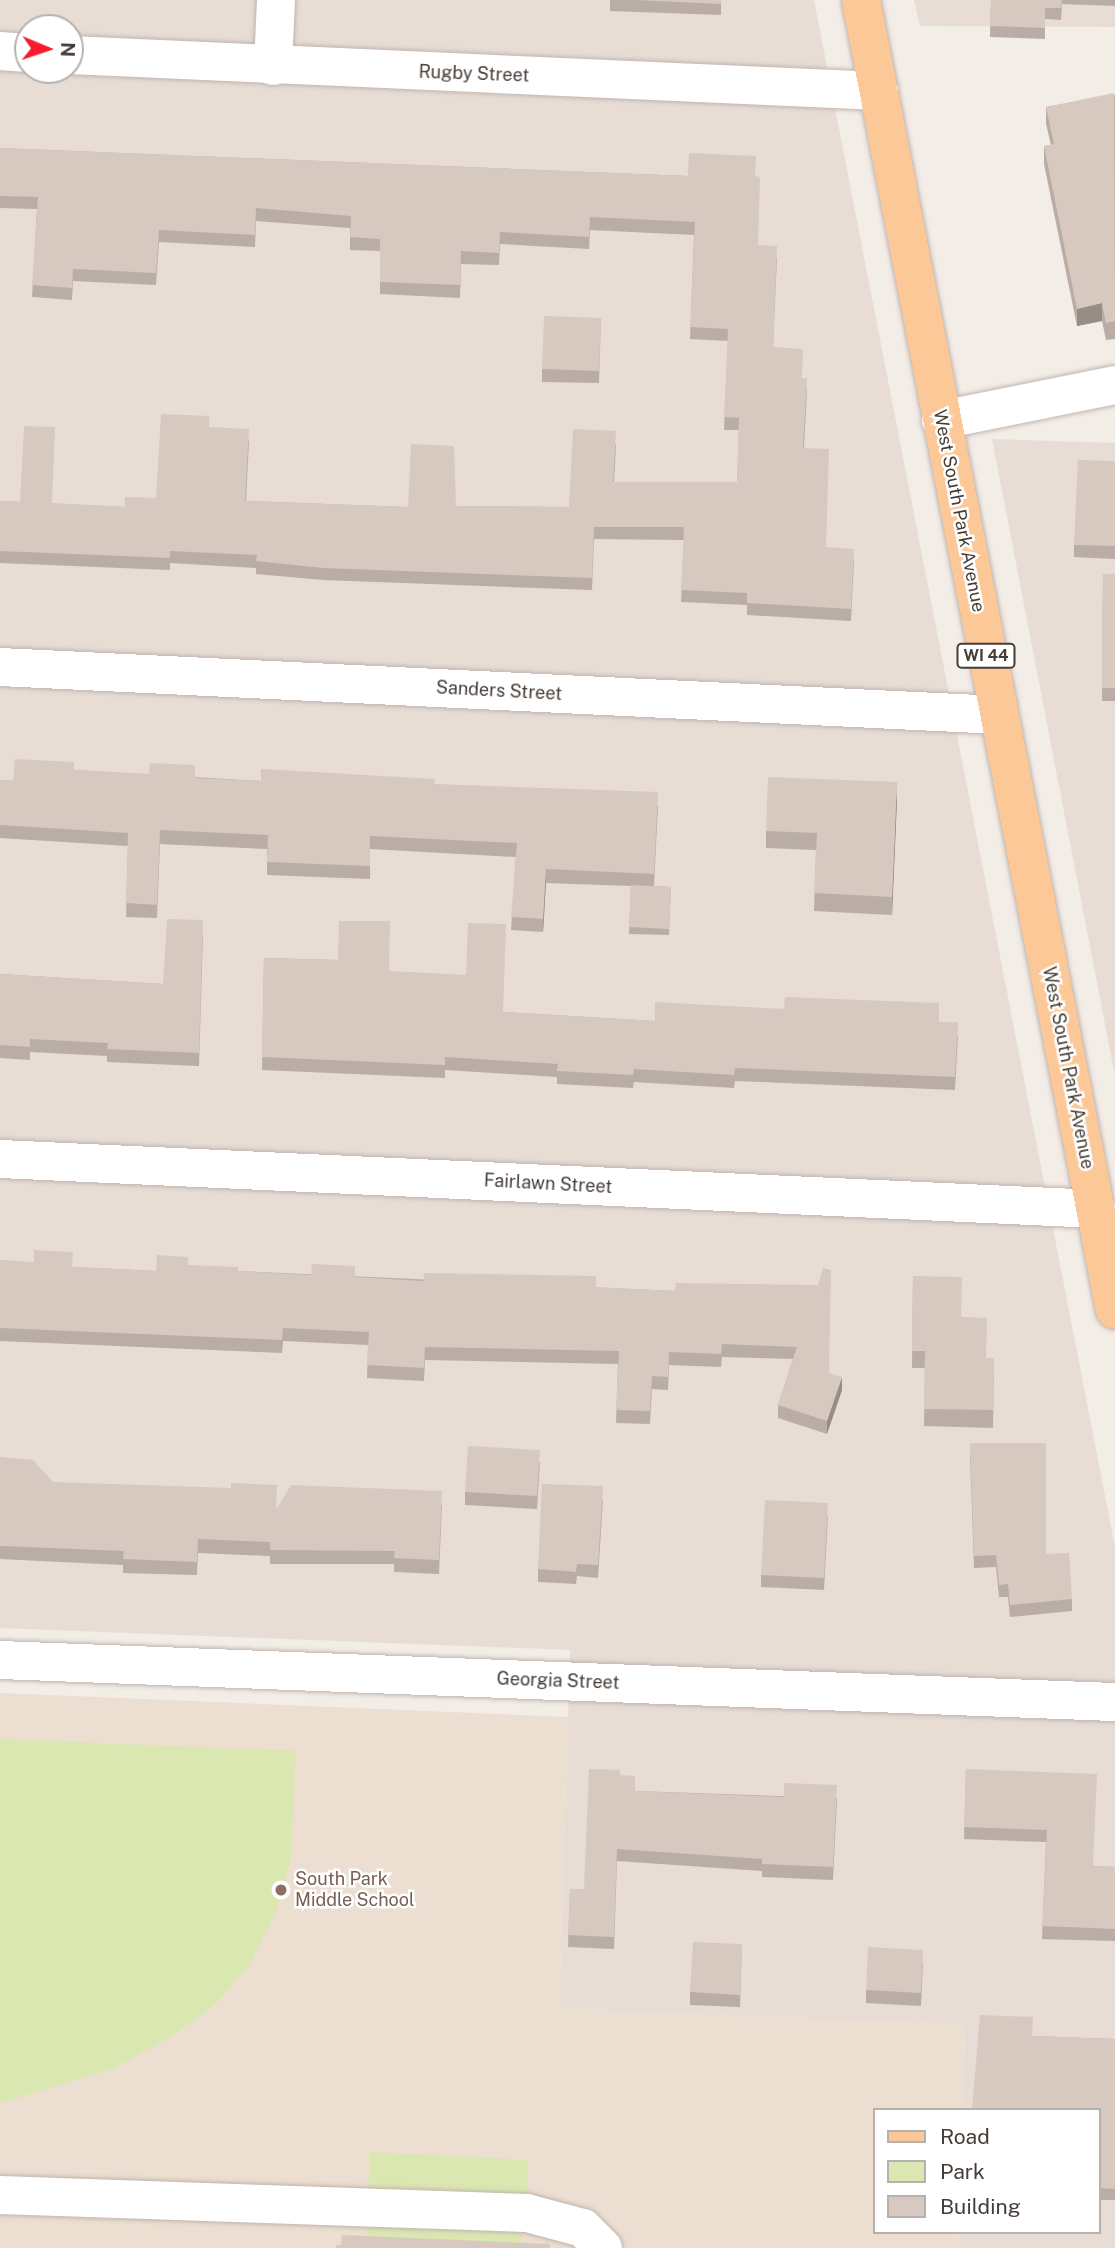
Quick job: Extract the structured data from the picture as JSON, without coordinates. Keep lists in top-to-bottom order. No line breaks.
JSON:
{"streets":{"main road":["West South Park Avenue","WI 44"],"street":["Rugby Street","Sanders Street","Fairlawn Street","Georgia Street"]},"crossings":[["Rugby Street","West South Park Avenue"],["West South Park Avenue","Sanders Street"],["West South Park Avenue","Fairlawn Street"]],"places":["South Park Middle School"],"legend":["Road","Park","Building"],"north":"right"}
